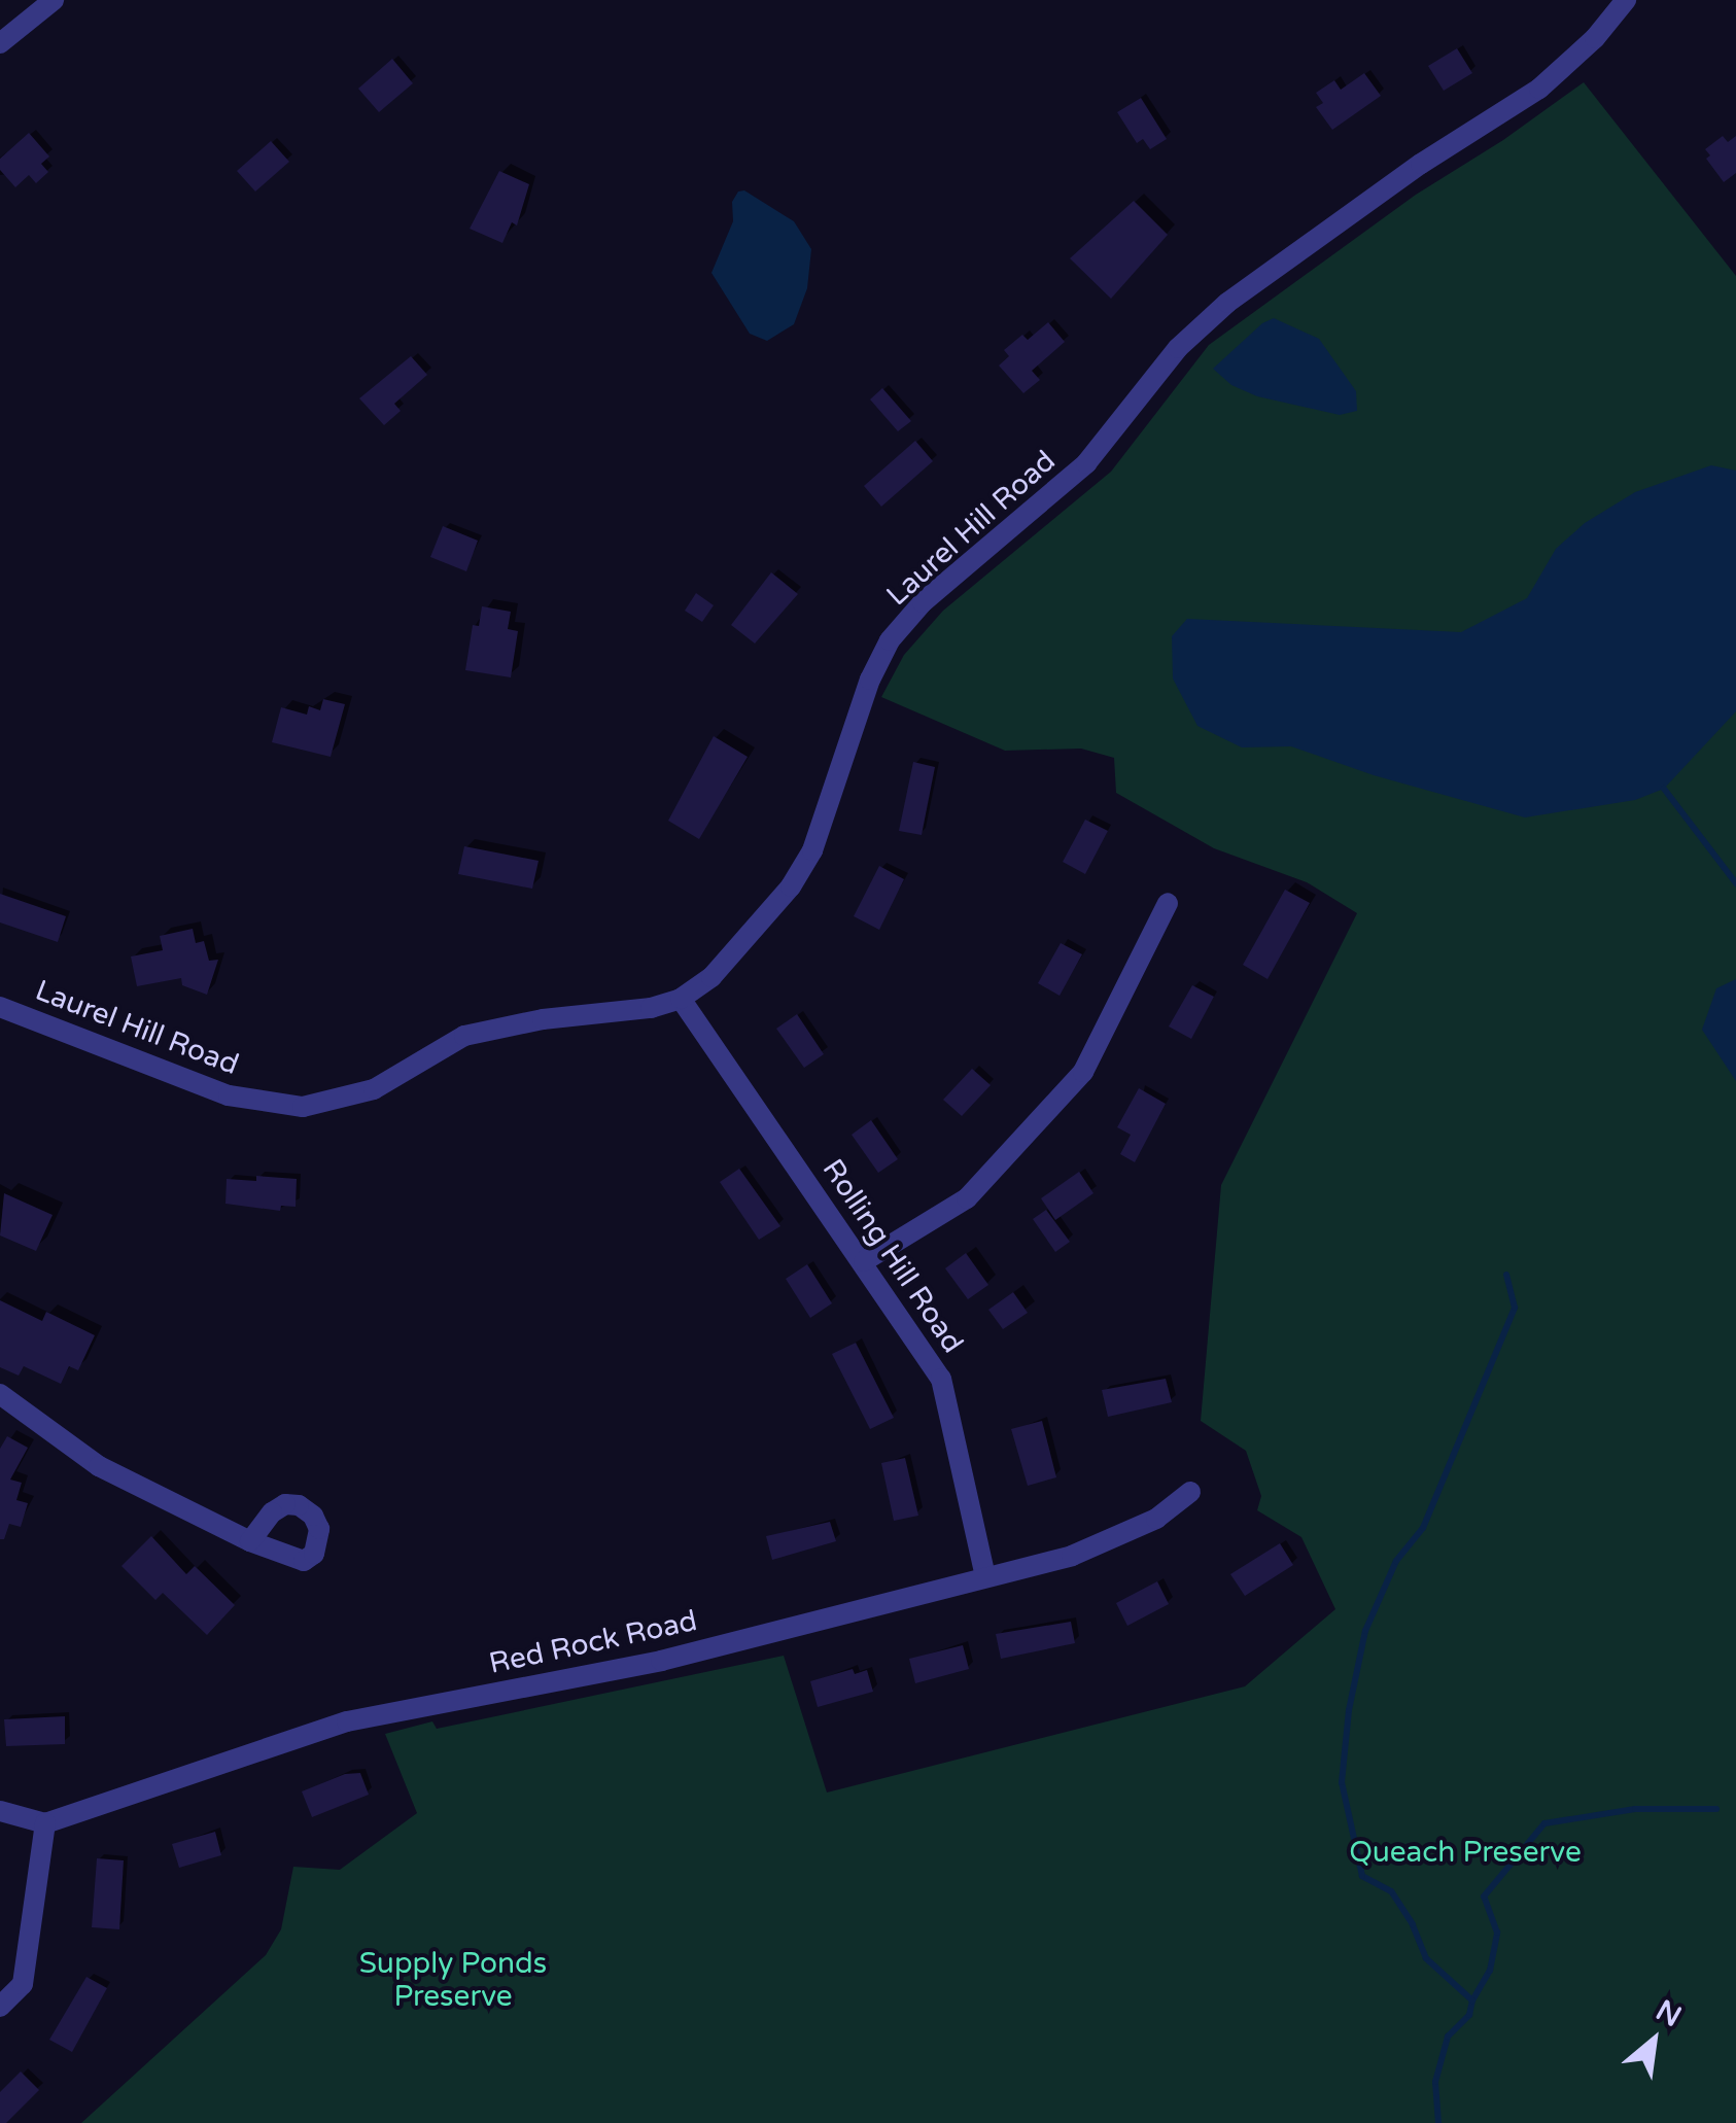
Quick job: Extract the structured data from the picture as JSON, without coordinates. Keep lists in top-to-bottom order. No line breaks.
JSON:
{"streets":{"street":["Laurel Hill Road","Rolling Hill Road","Red Rock Road"]},"crossings":[["Laurel Hill Road","Rolling Hill Road"],["Rolling Hill Road","Red Rock Road"]],"parks":["Queach Preserve","Supply Ponds Preserve"],"north":"top right"}
